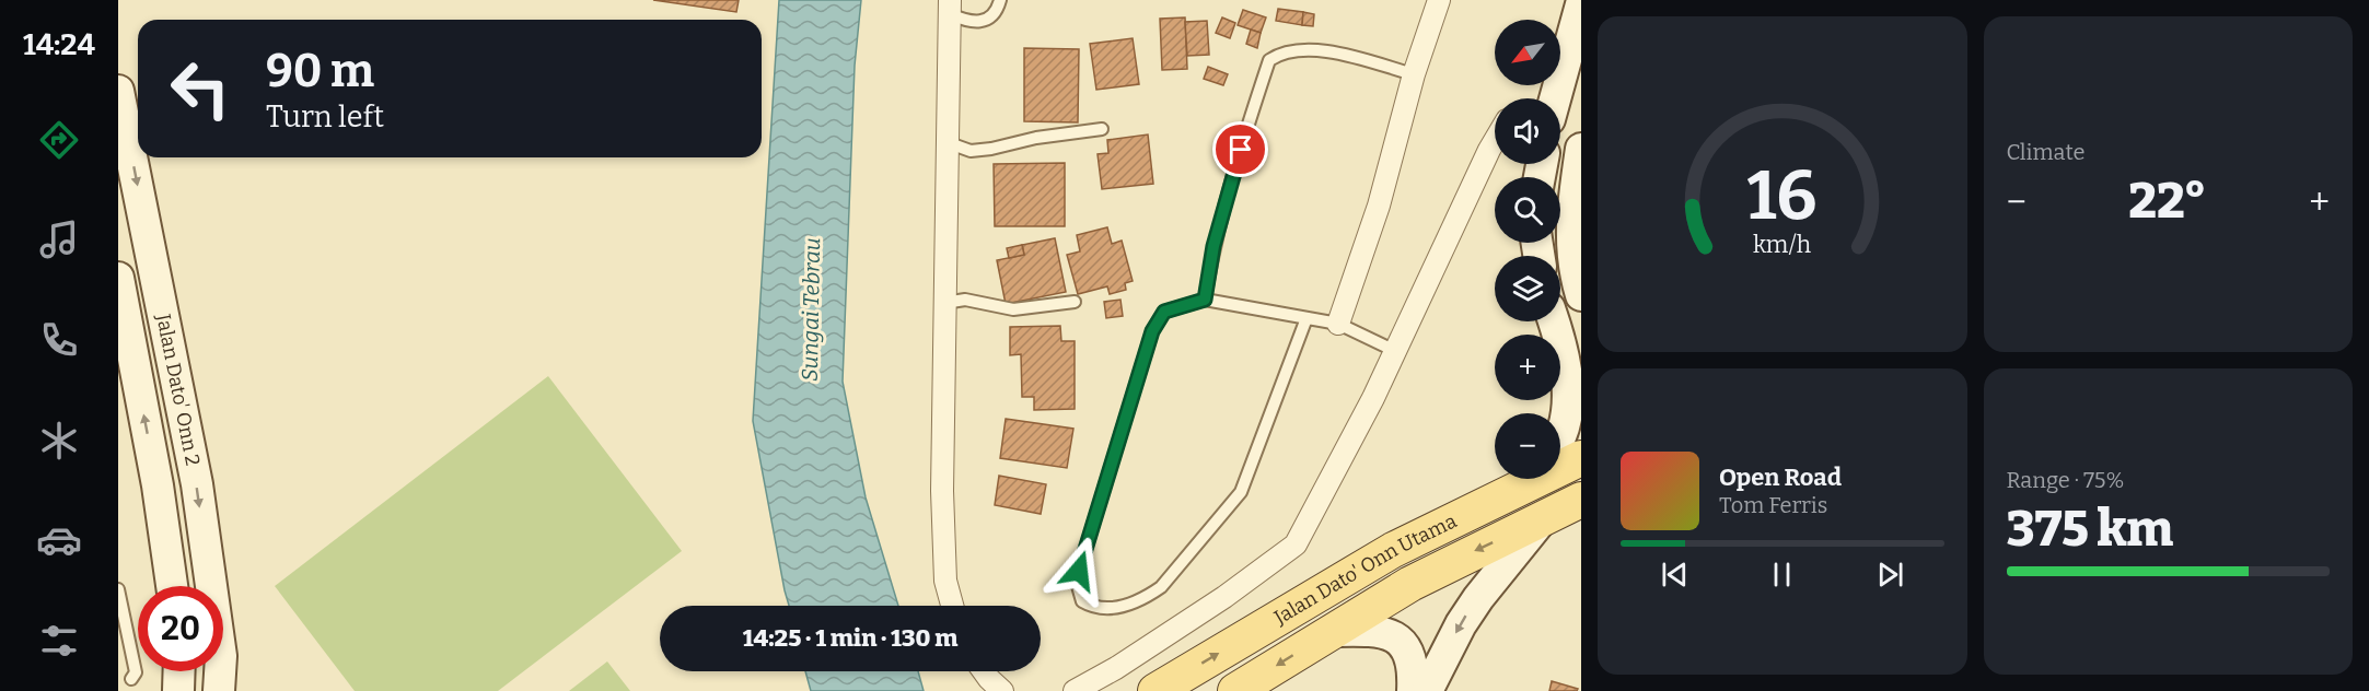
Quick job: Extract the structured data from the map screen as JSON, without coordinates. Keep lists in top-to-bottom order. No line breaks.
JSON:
{"streets":{"main road":["Jalan Dato' Onn 2","Jalan Dato' Onn Utama"]},"water":["Sungai Tebrau"],"north":"bottom left","page":{"tabs":"14:24","tile":["Climate",["Range · 75%","375 km"]],"map_buttons":["+","−"],"turn":["90 m","Turn left"],"heat":["−","22°","+"],"song":["Open Road","Tom Ferris"],"limit":"20","trip":"14:25 · 1 min · 130 m","gauge":["16","km/h"]}}
